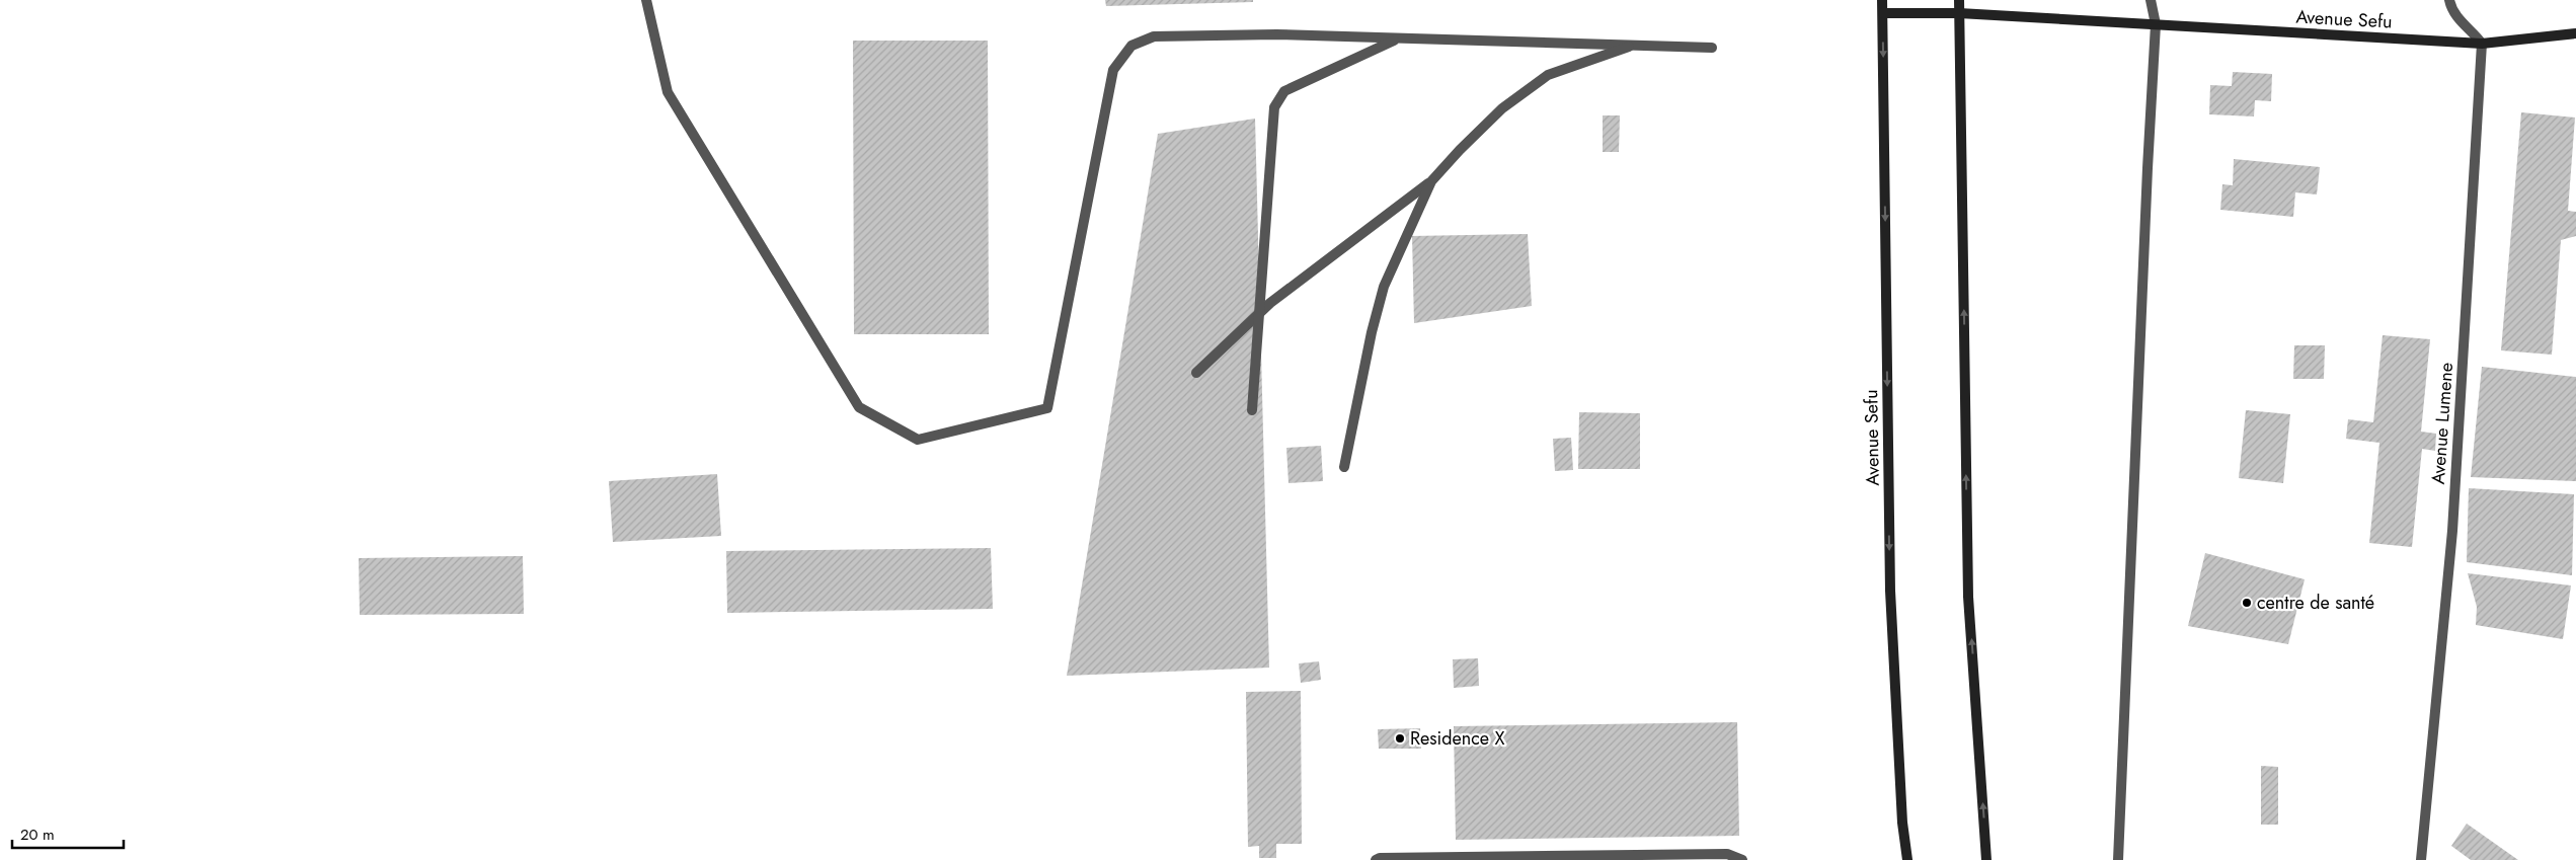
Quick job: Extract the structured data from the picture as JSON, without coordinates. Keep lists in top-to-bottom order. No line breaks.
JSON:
{"streets":{"main road":["Avenue Sefu"],"street":["Avenue Lumene"]},"crossings":[["Avenue Sefu","Avenue Lumene"]],"places":["centre de santé","Residence X"],"scale_bar":"20 m"}
